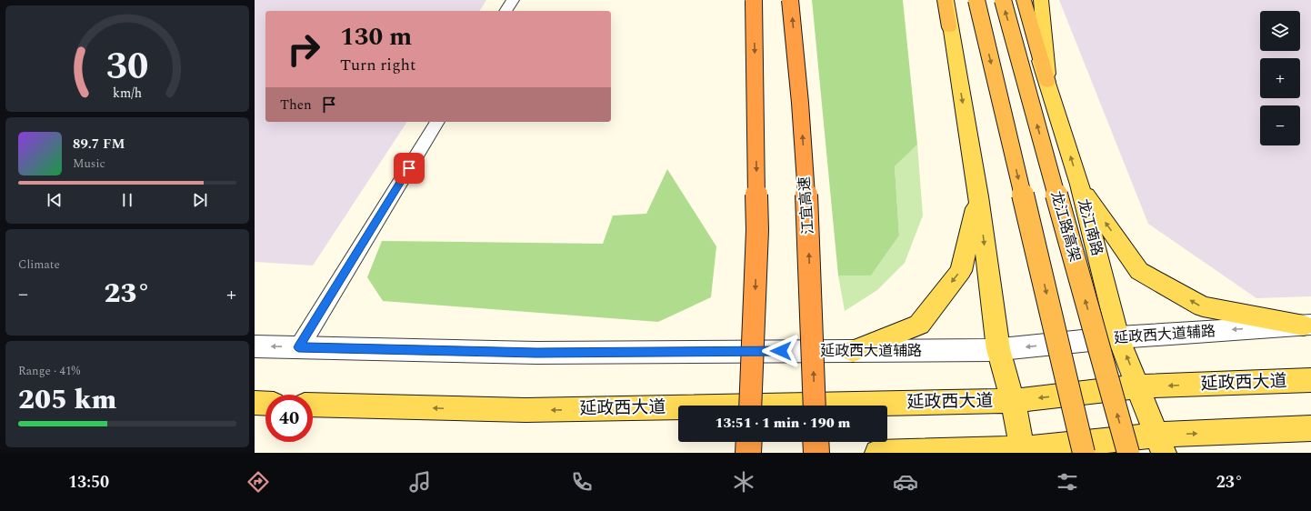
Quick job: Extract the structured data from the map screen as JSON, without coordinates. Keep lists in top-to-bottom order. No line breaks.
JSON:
{"streets":{"highway":["江宜高速","龙江路高架"],"main road":["龙江南路","延政西大道"],"street":["延政西大道辅路"]},"crossings":[["龙江南路","延政西大道辅路"],["龙江南路","延政西大道"]],"page":{"map_buttons":["+","−"],"turn":["130 m","Turn right"],"then":"Then","song":["89.7 FM","Music"],"tile":["Climate",["Range · 41%","205 km"]],"heat":["−","23°","+"],"limit":"40","trip":"13:51 · 1 min · 190 m","tabs":["13:50","23°"],"gauge":["30","km/h"]}}
